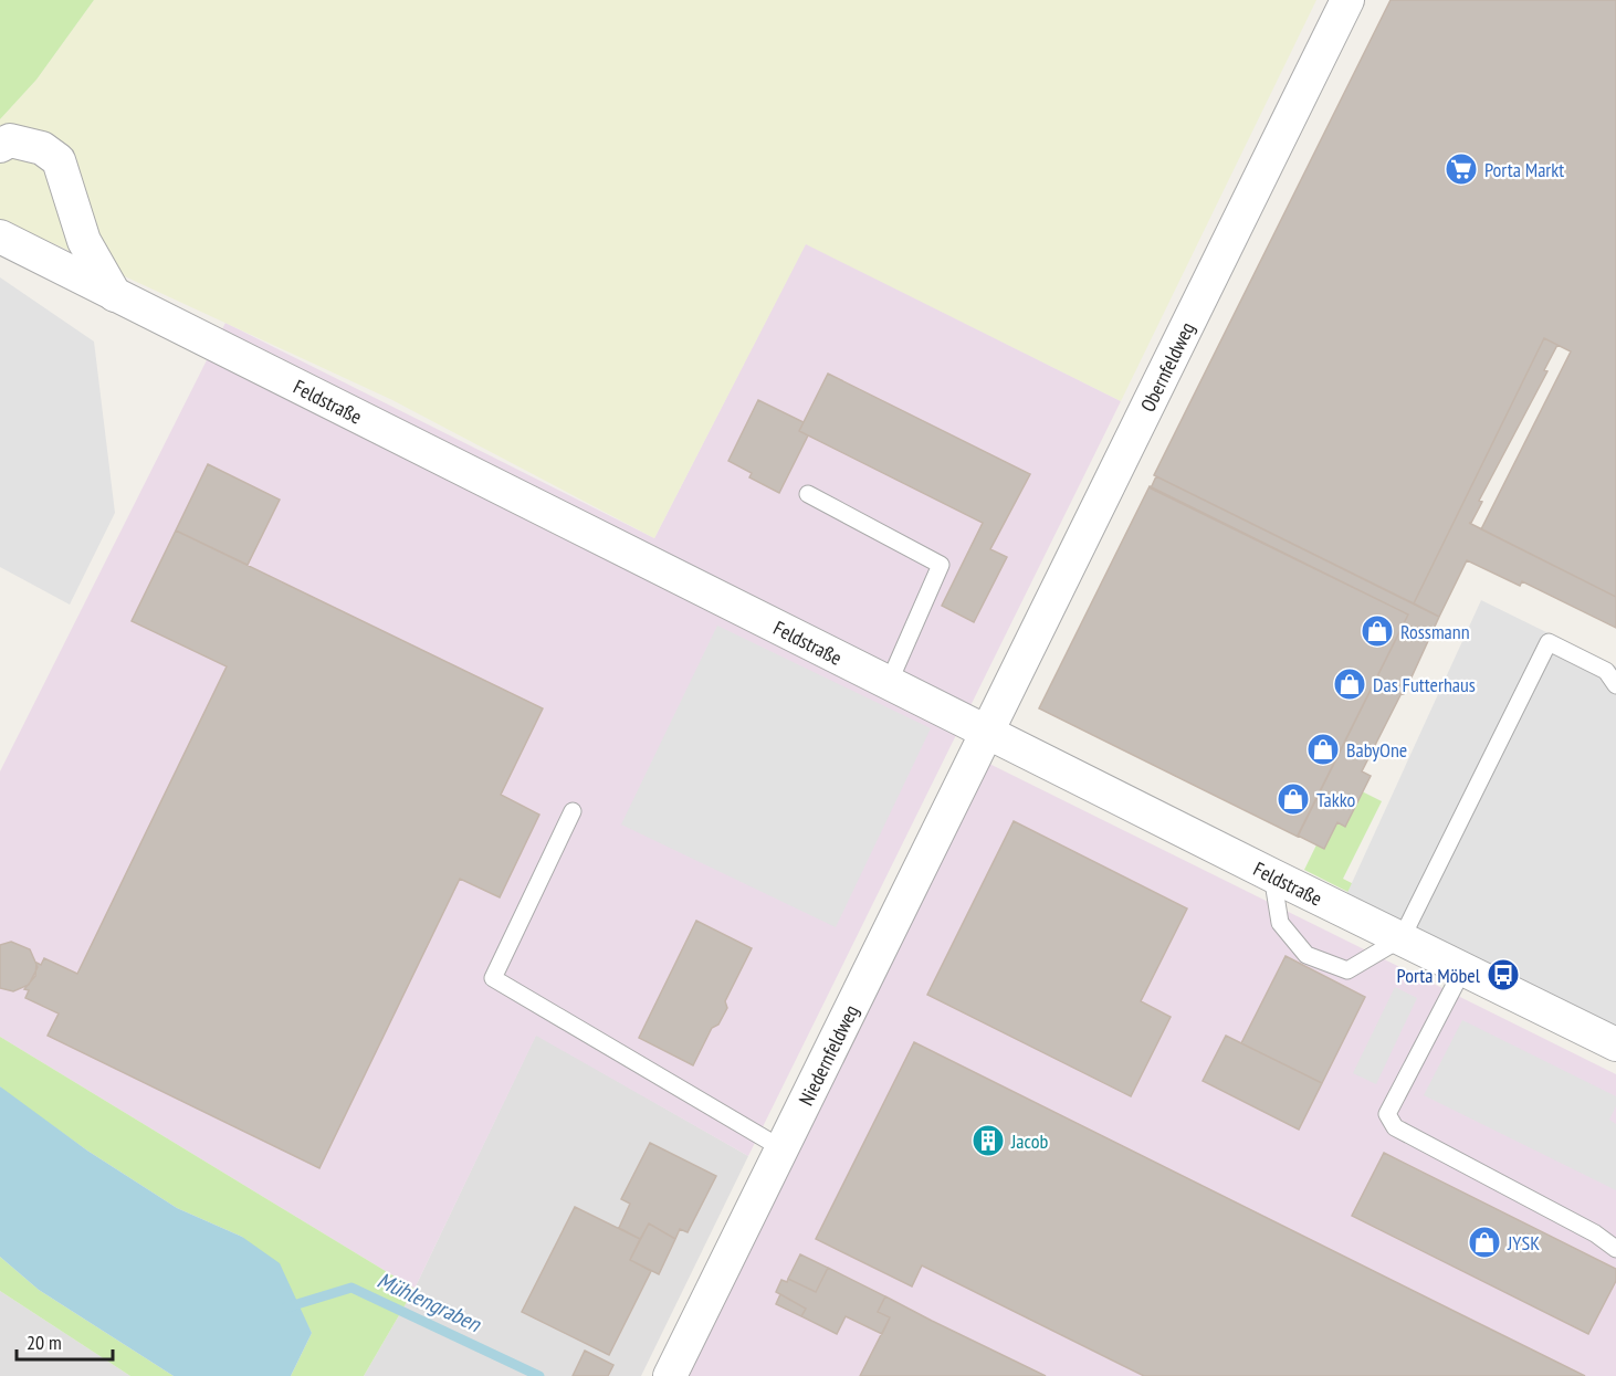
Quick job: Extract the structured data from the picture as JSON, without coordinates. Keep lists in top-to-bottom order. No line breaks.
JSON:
{"streets":{"street":["Obernfeldweg","Feldstraße","Niedernfeldweg"]},"crossings":[["Obernfeldweg","Feldstraße"],["Obernfeldweg","Niedernfeldweg"],["Feldstraße","Niedernfeldweg"]],"water":["Mühlengraben"],"places":{"supermarket":["Porta Markt"],"shop":["Rossmann","Das Futterhaus","BabyOne","Takko","JYSK"],"bus stop":["Porta Möbel"],"building":["Jacob"]},"scale_bar":"20 m"}
